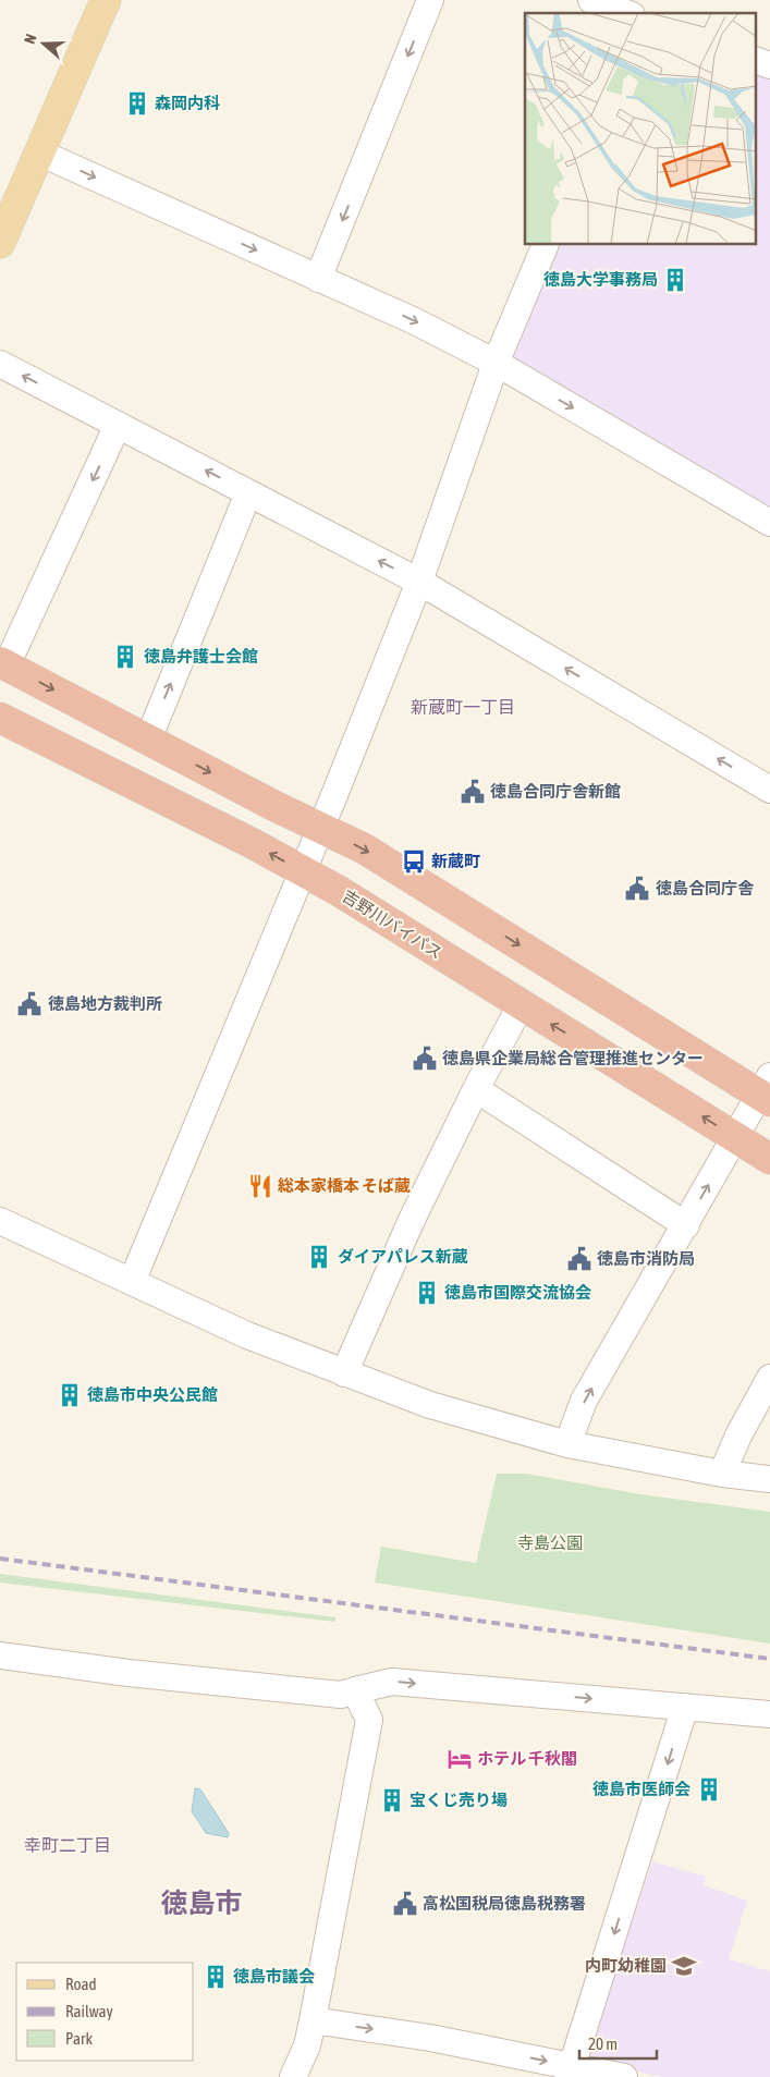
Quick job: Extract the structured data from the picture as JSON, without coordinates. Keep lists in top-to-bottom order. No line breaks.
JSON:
{"streets":{"highway":["吉野川バイパス"]},"districts":["新蔵町一丁目","幸町二丁目","徳島市"],"parks":["寺島公園"],"places":{"building":["森岡内科","徳島大学事務局","徳島弁護士会館","ダイアパレス新蔵","徳島市国際交流協会","徳島市中央公民館","徳島市医師会","宝くじ売り場","徳島市議会"],"public building":["徳島合同庁舎新館","徳島合同庁舎","徳島地方裁判所","徳島県企業局総合管理推進センター","徳島市消防局","高松国税局徳島税務署"],"bus stop":["新蔵町"],"restaurant":["総本家橋本 そば蔵"],"hotel":["ホテル 千秋閣"],"school or university":["内町幼稚園"]},"legend":["Road","Railway","Park"],"scale_bar":"20 m","north":"left"}
